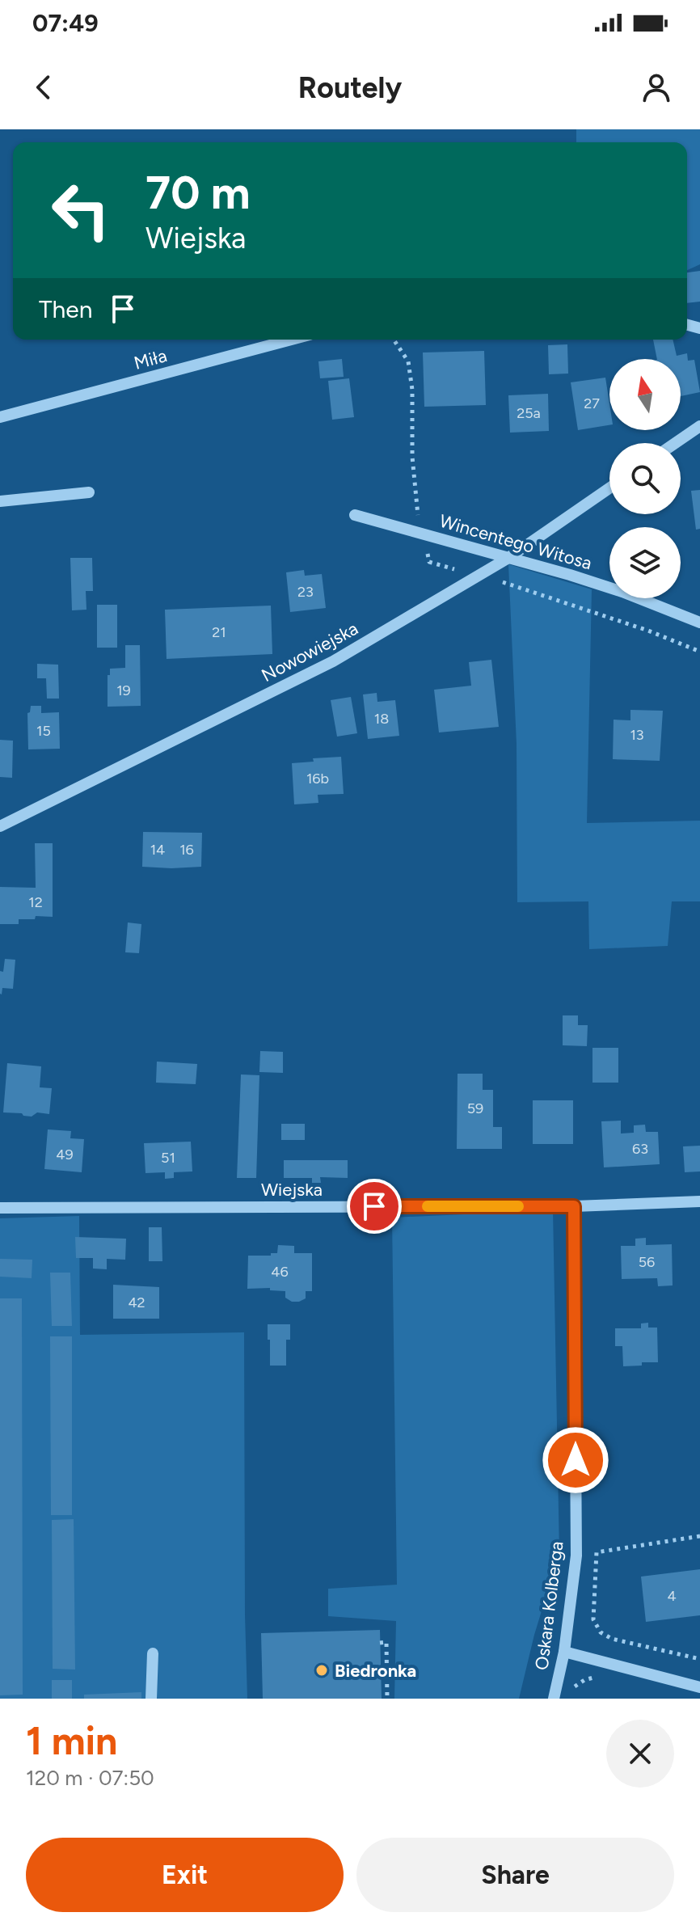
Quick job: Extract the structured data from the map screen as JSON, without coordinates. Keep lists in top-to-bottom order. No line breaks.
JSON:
{"streets":{"street":["Miła","Wincentego Witosa","Nowowiejska","Wiejska","Oskara Kolberga"]},"crossings":[["Wincentego Witosa","Nowowiejska"],["Wiejska","Oskara Kolberga"]],"places":["Biedronka"],"house_numbers":["27","25a","23","21","19","18","15","13","16b","14","16","12","59","63","49","51","56","46","42","4"],"north":"top","page":{"status":"07:49","header":"Routely","turn":["70 m","Wiejska"],"then":"Then","heading":["1 min","120 m · 07:50"],"buttons":["Exit","Share"]}}
